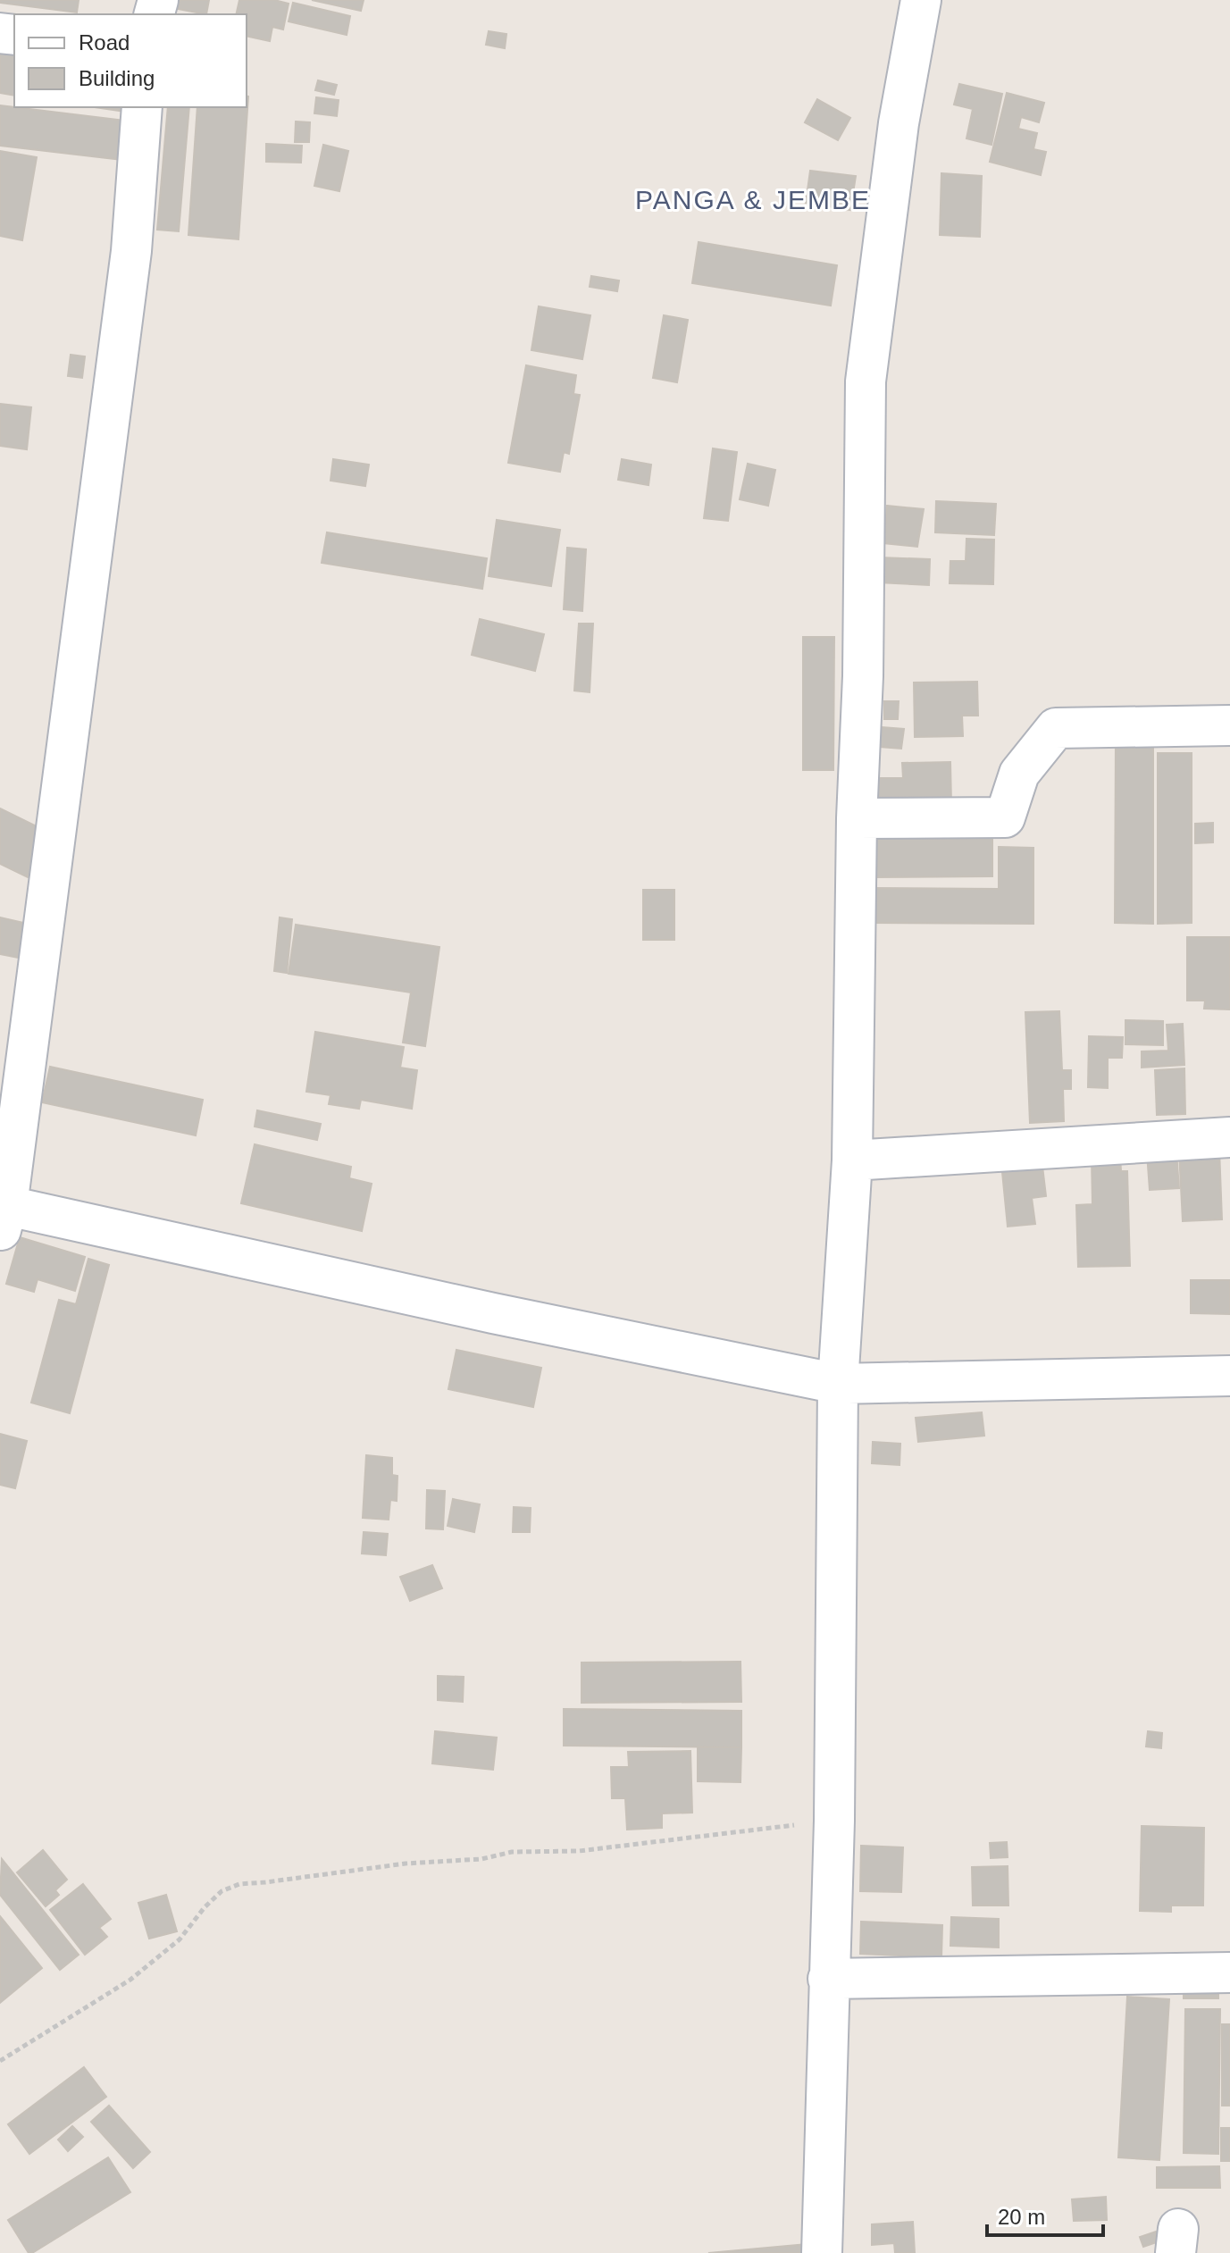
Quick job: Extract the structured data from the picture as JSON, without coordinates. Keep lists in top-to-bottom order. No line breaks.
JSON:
{"districts":["PANGA & JEMBE"],"legend":["Road","Building"],"scale_bar":"20 m"}
